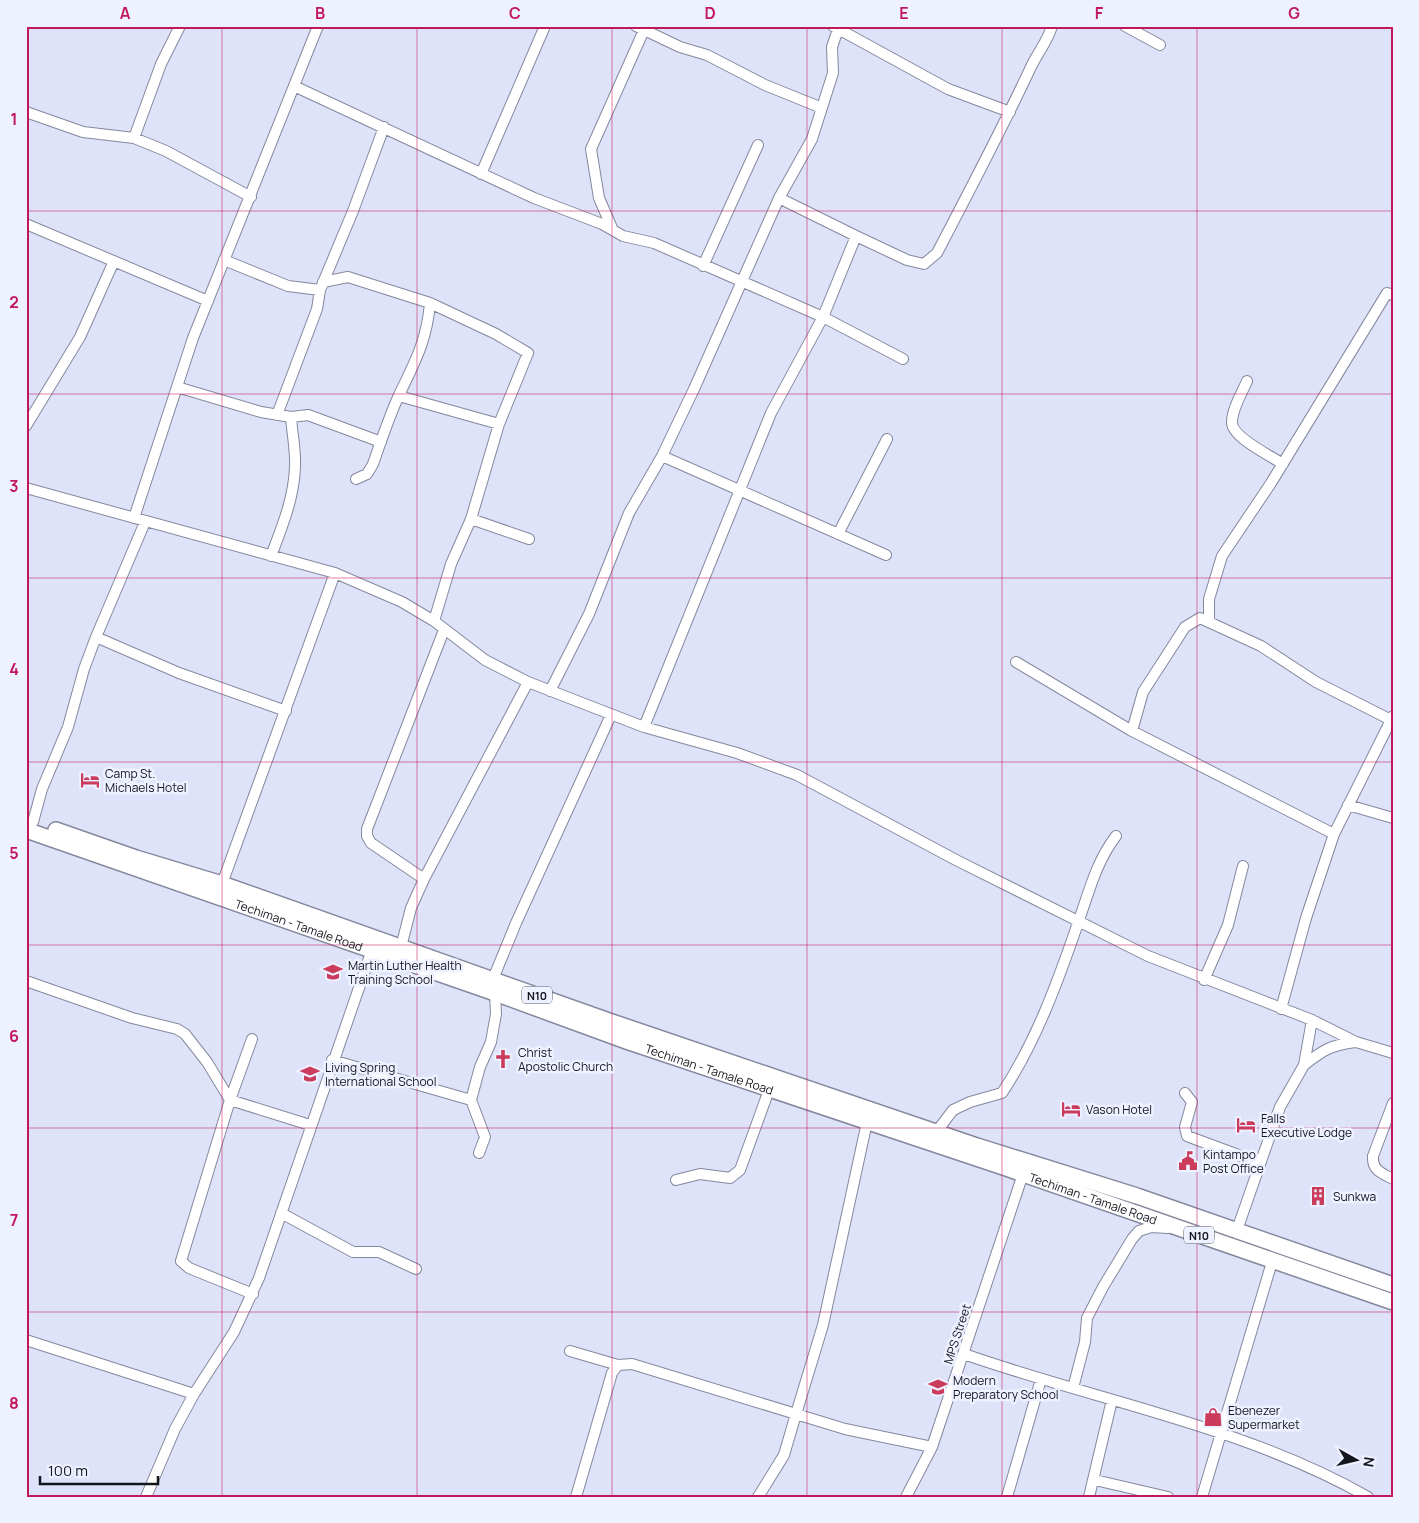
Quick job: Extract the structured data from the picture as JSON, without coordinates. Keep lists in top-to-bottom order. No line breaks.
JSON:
{"streets":{"highway":["Techiman - Tamale Road","N10"],"street":["MPS Street"]},"crossings":[["Techiman - Tamale Road","MPS Street"]],"places":{"hotel":["Camp St. Michaels Hotel","Vason Hotel","Falls Executive Lodge"],"school or university":["Martin Luther Health Training School","Living Spring International School","Modern Preparatory School"],"church":["Christ Apostolic Church"],"public building":["Kintampo Post Office"],"building":["Sunkwa"],"shop":["Ebenezer Supermarket"]},"scale_bar":"100 m","north":"right","grid":{"columns":["A","B","C","D","E","F","G"],"rows":["1","2","3","4","5","6","7","8"]}}
